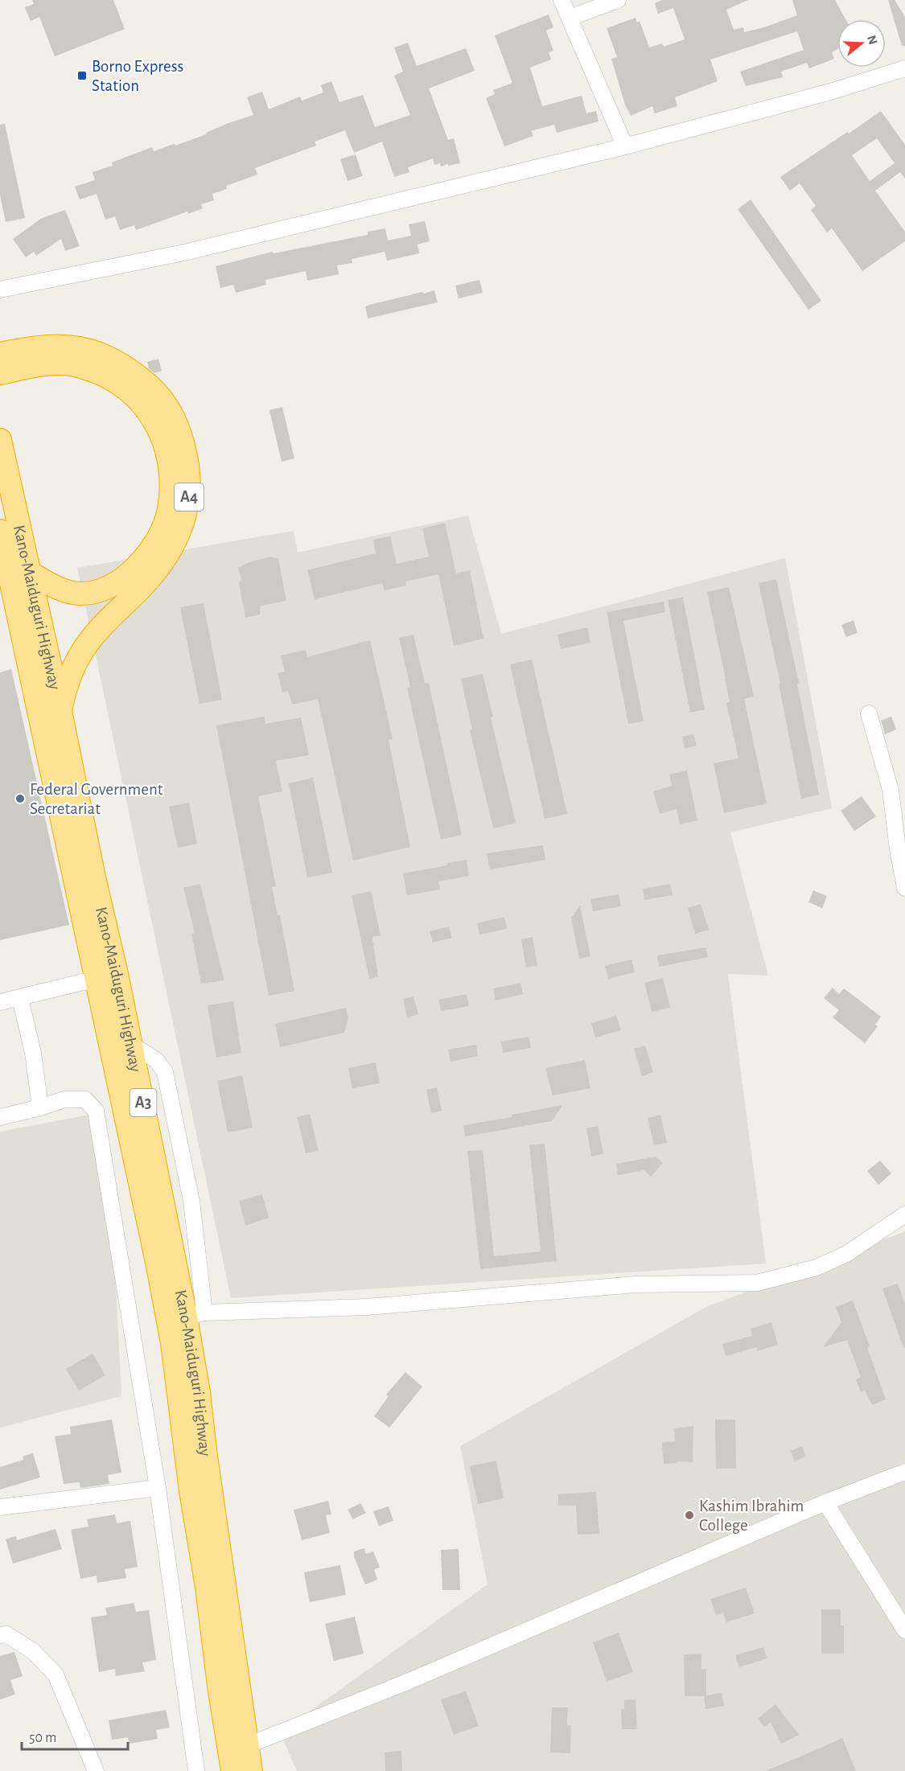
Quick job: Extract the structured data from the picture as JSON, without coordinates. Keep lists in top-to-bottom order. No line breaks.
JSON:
{"streets":{"highway":["A4","Kano-Maiduguri Highway","A3"]},"crossings":[["A4","Kano-Maiduguri Highway"]],"places":{"transit":["Borno Express Station"],"other":["Federal Government Secretariat","Kashim Ibrahim College"]},"scale_bar":"50 m","north":"right"}
